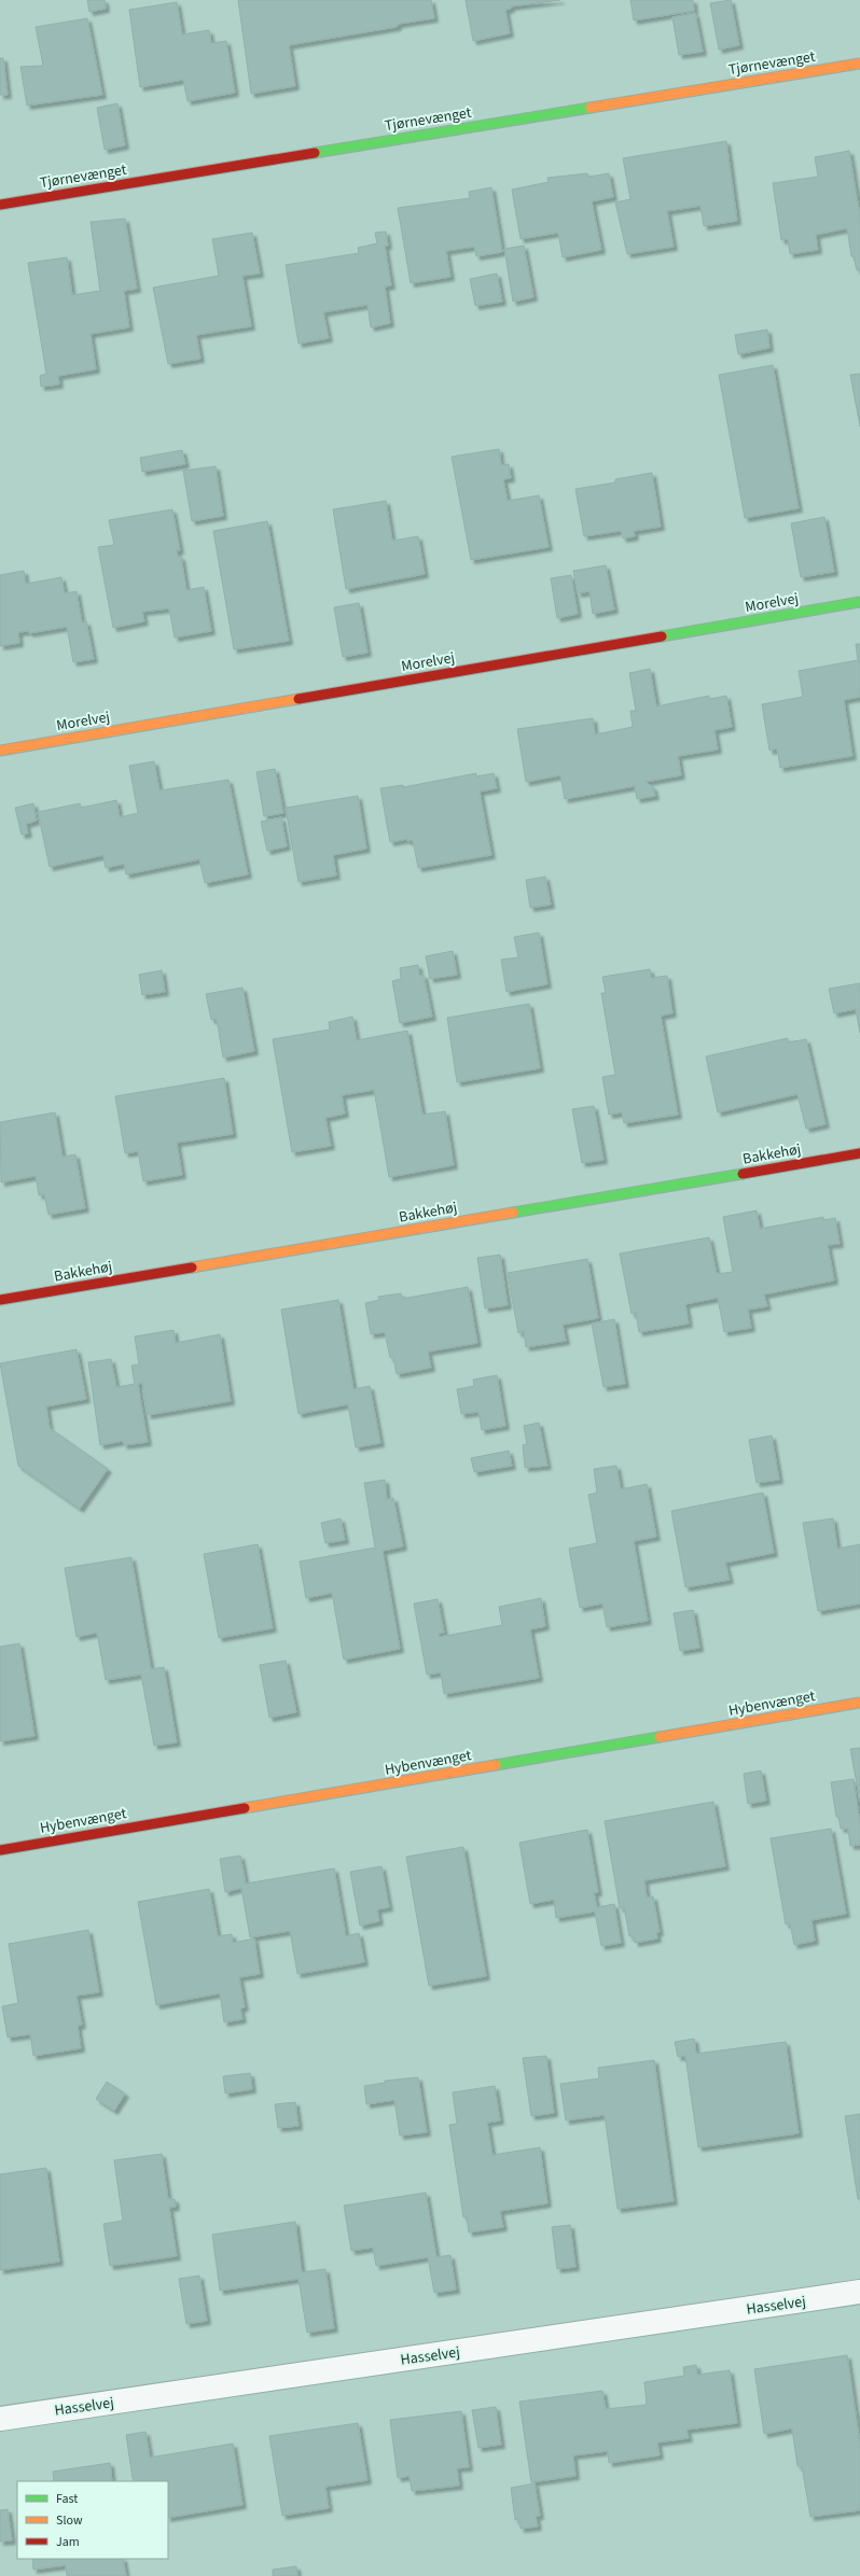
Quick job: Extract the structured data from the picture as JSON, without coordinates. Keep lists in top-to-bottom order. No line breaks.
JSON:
{"streets":{"street":["Tjørnevænget","Morelvej","Bakkehøj","Hybenvænget","Hasselvej"]},"legend":["Fast","Slow","Jam"]}
